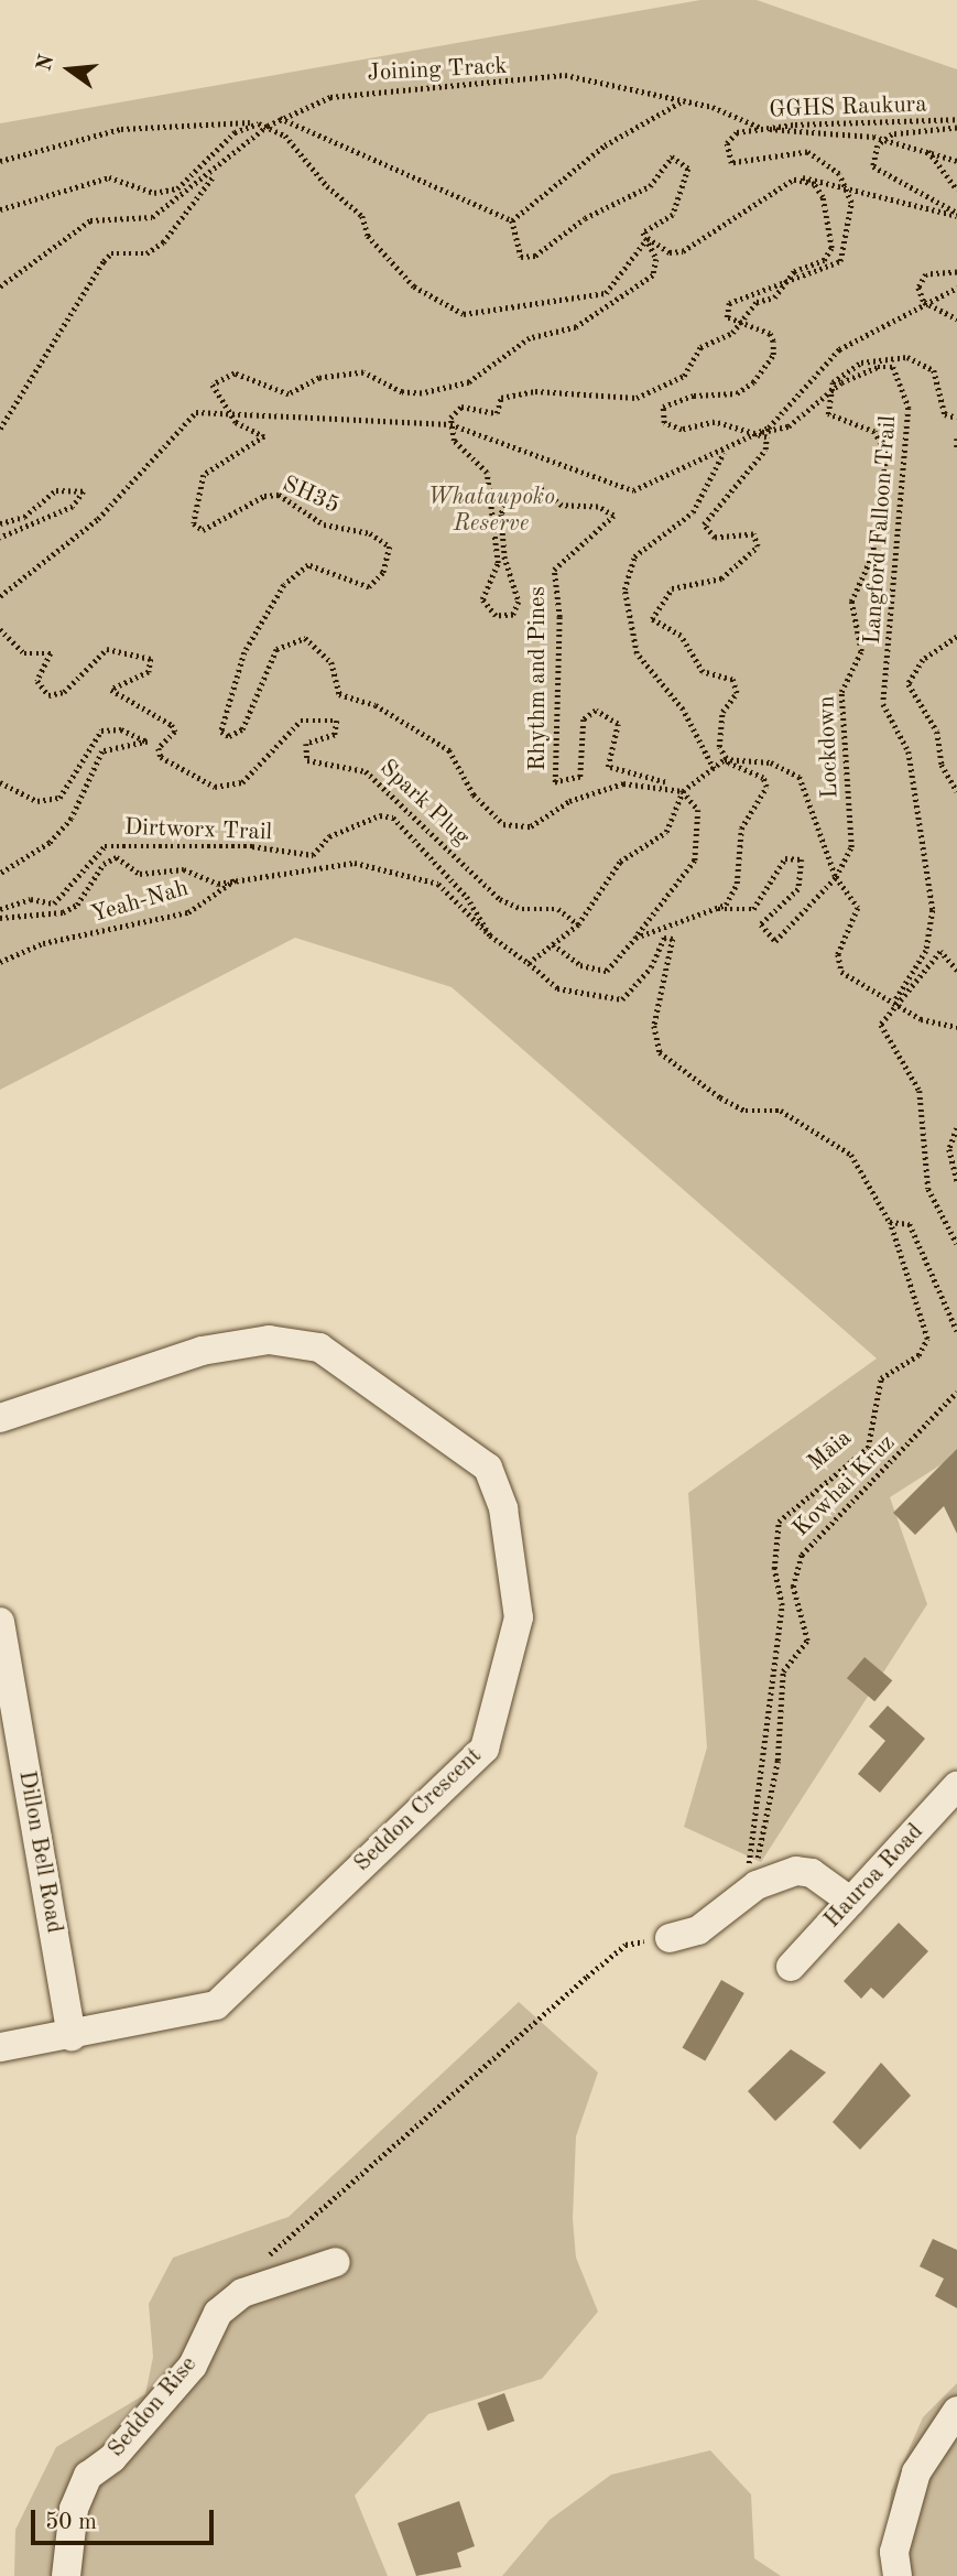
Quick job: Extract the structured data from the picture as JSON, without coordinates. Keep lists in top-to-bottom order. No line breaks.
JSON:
{"streets":{"street":["Seddon Crescent","Dillon Bell Road","Hauroa Road","Seddon Rise"],"path":["Joining Track","GGHS Raukura","SH35","Langford Falloon Trail","Rhythm and Pines","Lockdown","Spark Plug","Dirtworx Trail","Yeah-Nah","Māia","Kowhai Kruz"]},"crossings":[["Joining Track","GGHS Raukura"],["SH35","Langford Falloon Trail"],["SH35","Rhythm and Pines"],["Langford Falloon Trail","Rhythm and Pines"],["Langford Falloon Trail","Lockdown"],["Dirtworx Trail","Māia"],["Māia","Kowhai Kruz"],["Seddon Crescent","Dillon Bell Road"]],"parks":["Whataupoko Reserve"],"scale_bar":"50 m","north":"left"}
